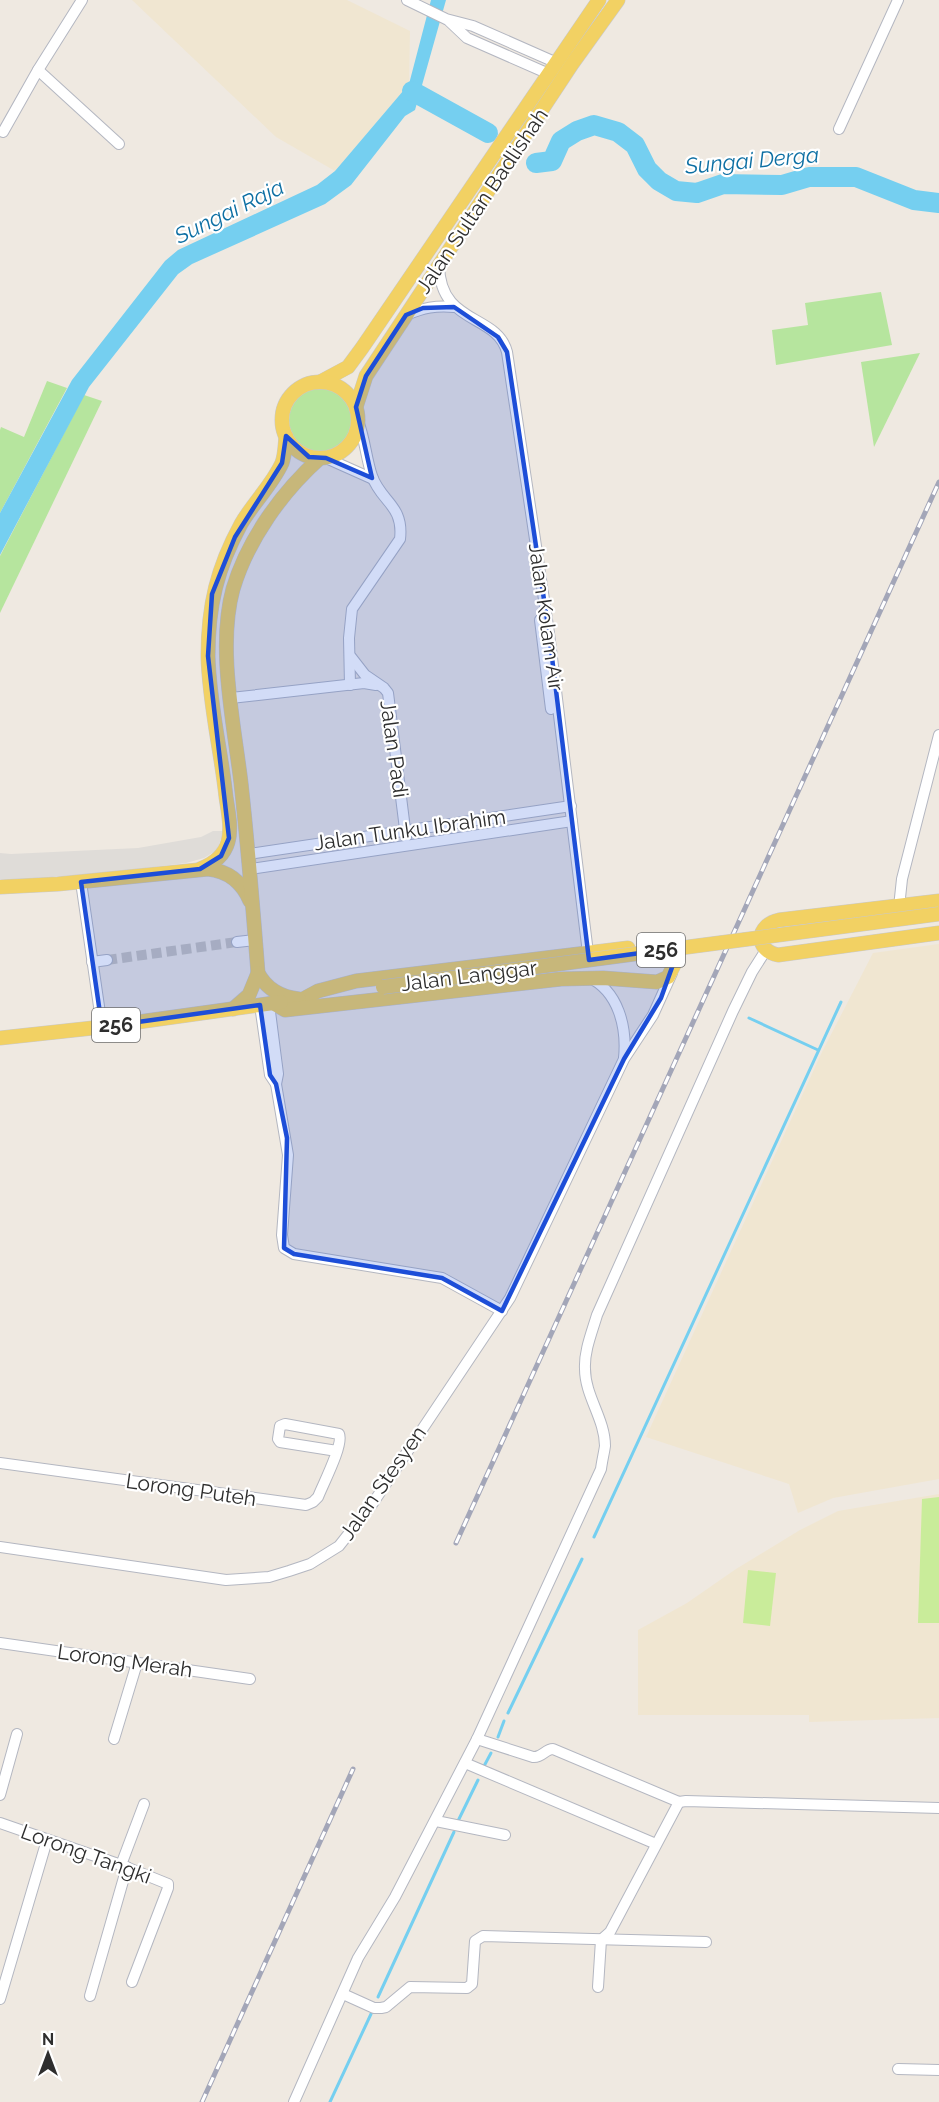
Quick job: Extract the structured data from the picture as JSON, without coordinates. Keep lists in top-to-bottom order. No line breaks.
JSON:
{"streets":{"main road":["Jalan Sultan Badlishah","256","Jalan Langgar"],"street":["Jalan Kolam Air","Jalan Padi","Jalan Tunku Ibrahim","Jalan Stesyen","Lorong Puteh","Lorong Merah","Lorong Tangki"]},"crossings":[["Jalan Sultan Badlishah","Jalan Kolam Air"],["Jalan Kolam Air","Jalan Tunku Ibrahim"],["Jalan Padi","Jalan Tunku Ibrahim"]],"water":["Sungai Derga","Sungai Raja"],"north":"top"}
